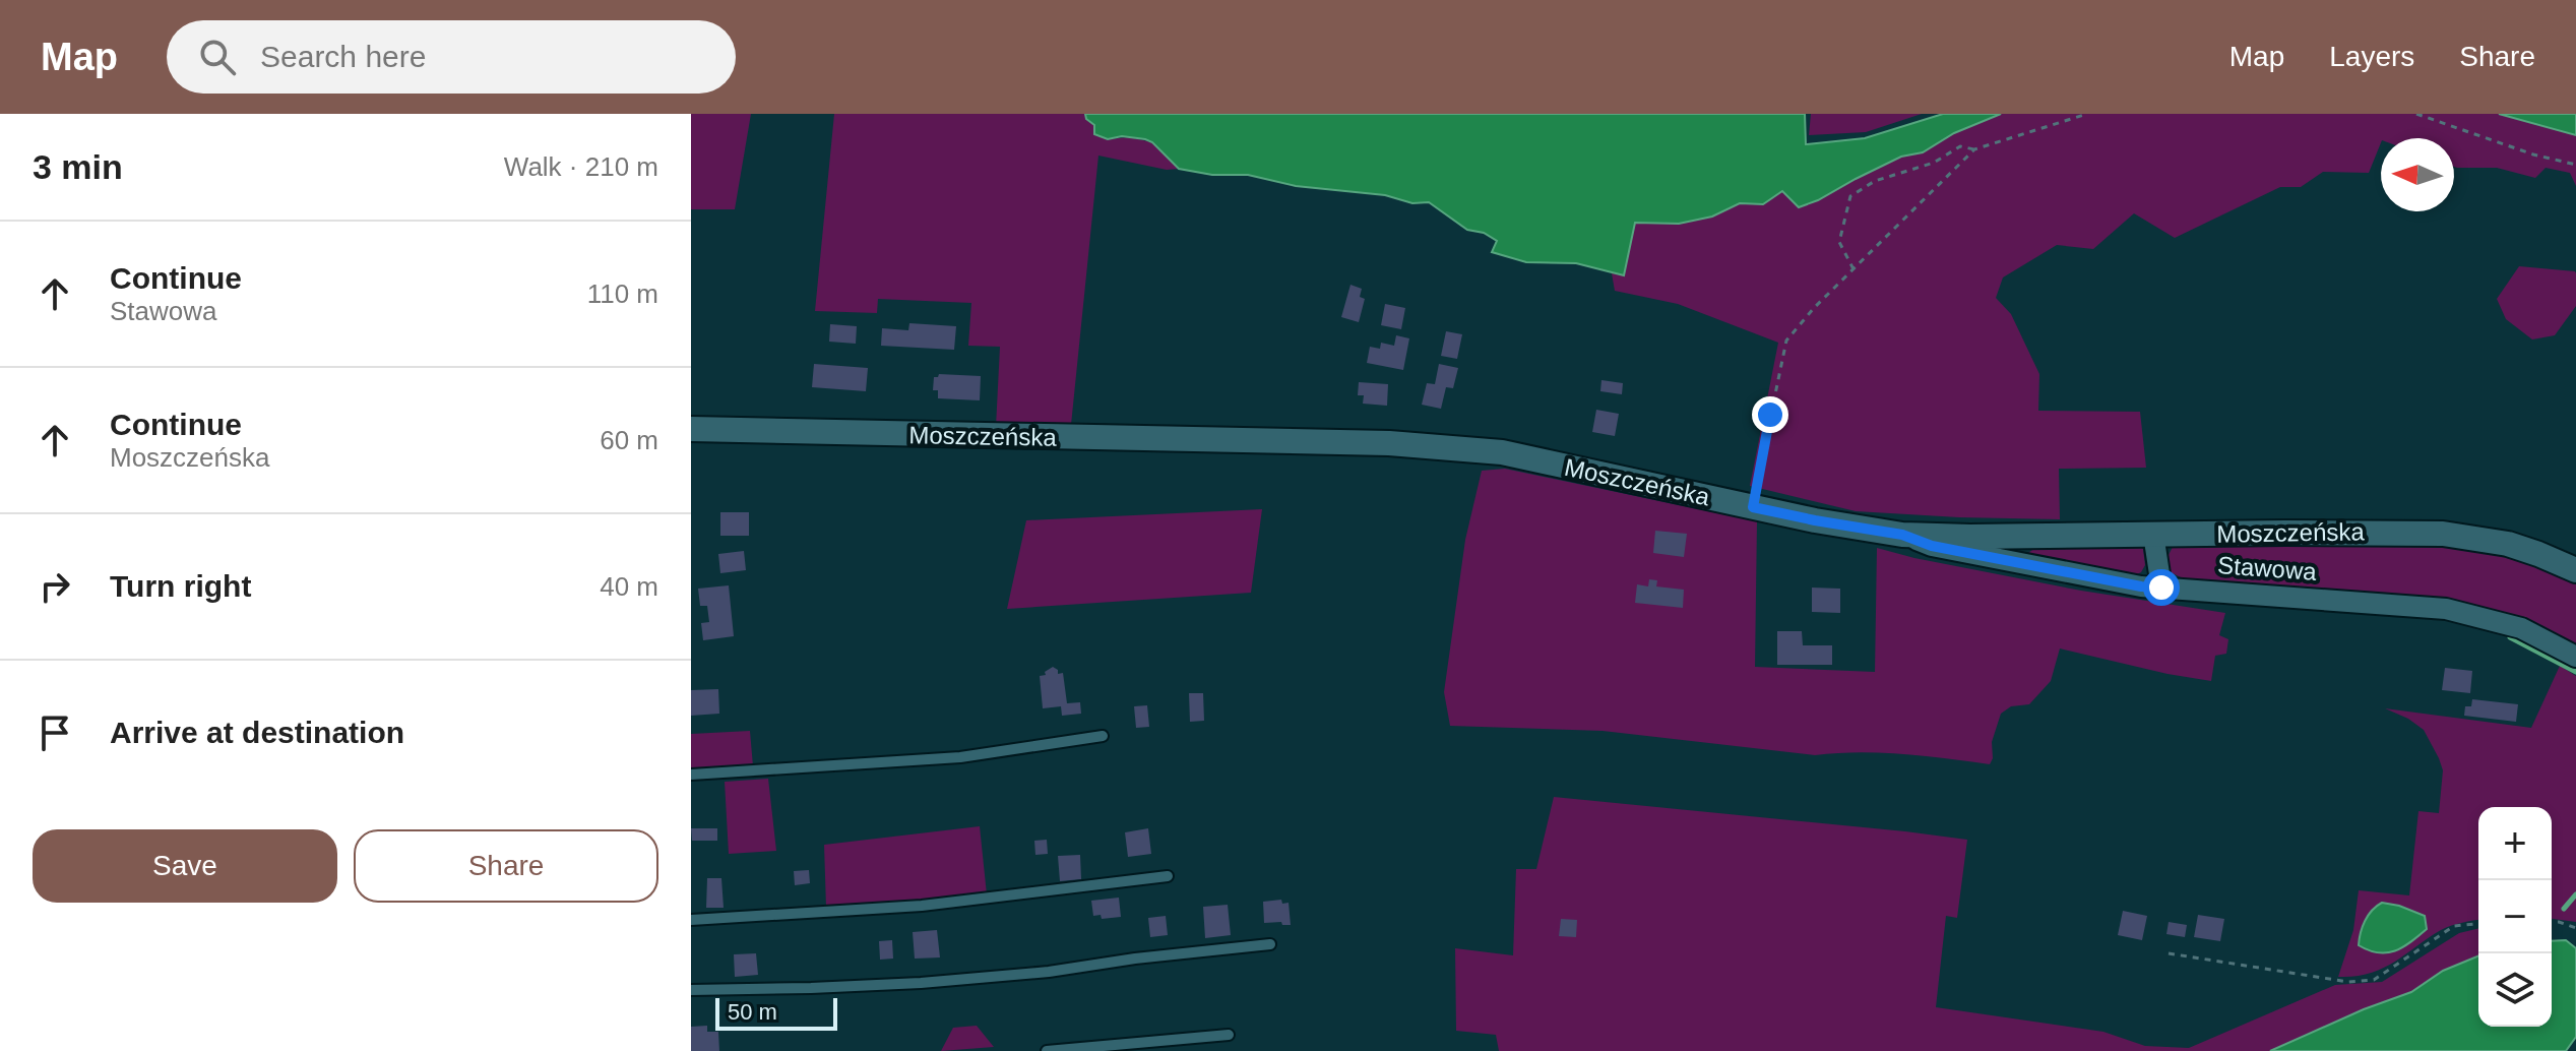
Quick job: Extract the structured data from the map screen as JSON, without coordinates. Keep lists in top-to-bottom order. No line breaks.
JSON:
{"streets":{"street":["Moszczeńska","Stawowa"]},"crossings":[["Moszczeńska","Stawowa"]],"scale_bar":"50 m","north":"left","page":{"header":"Map","search":"Search here","nav":["Map","Layers","Share"],"heading":["3 min","Walk · 210 m"],"list":[["Continue","Stawowa","110 m"],["Continue","Moszczeńska","60 m"],["Turn right","40 m"],"Arrive at destination"],"buttons":["Save","Share"],"map_buttons":["+","−"],"scale":"50 m"}}
